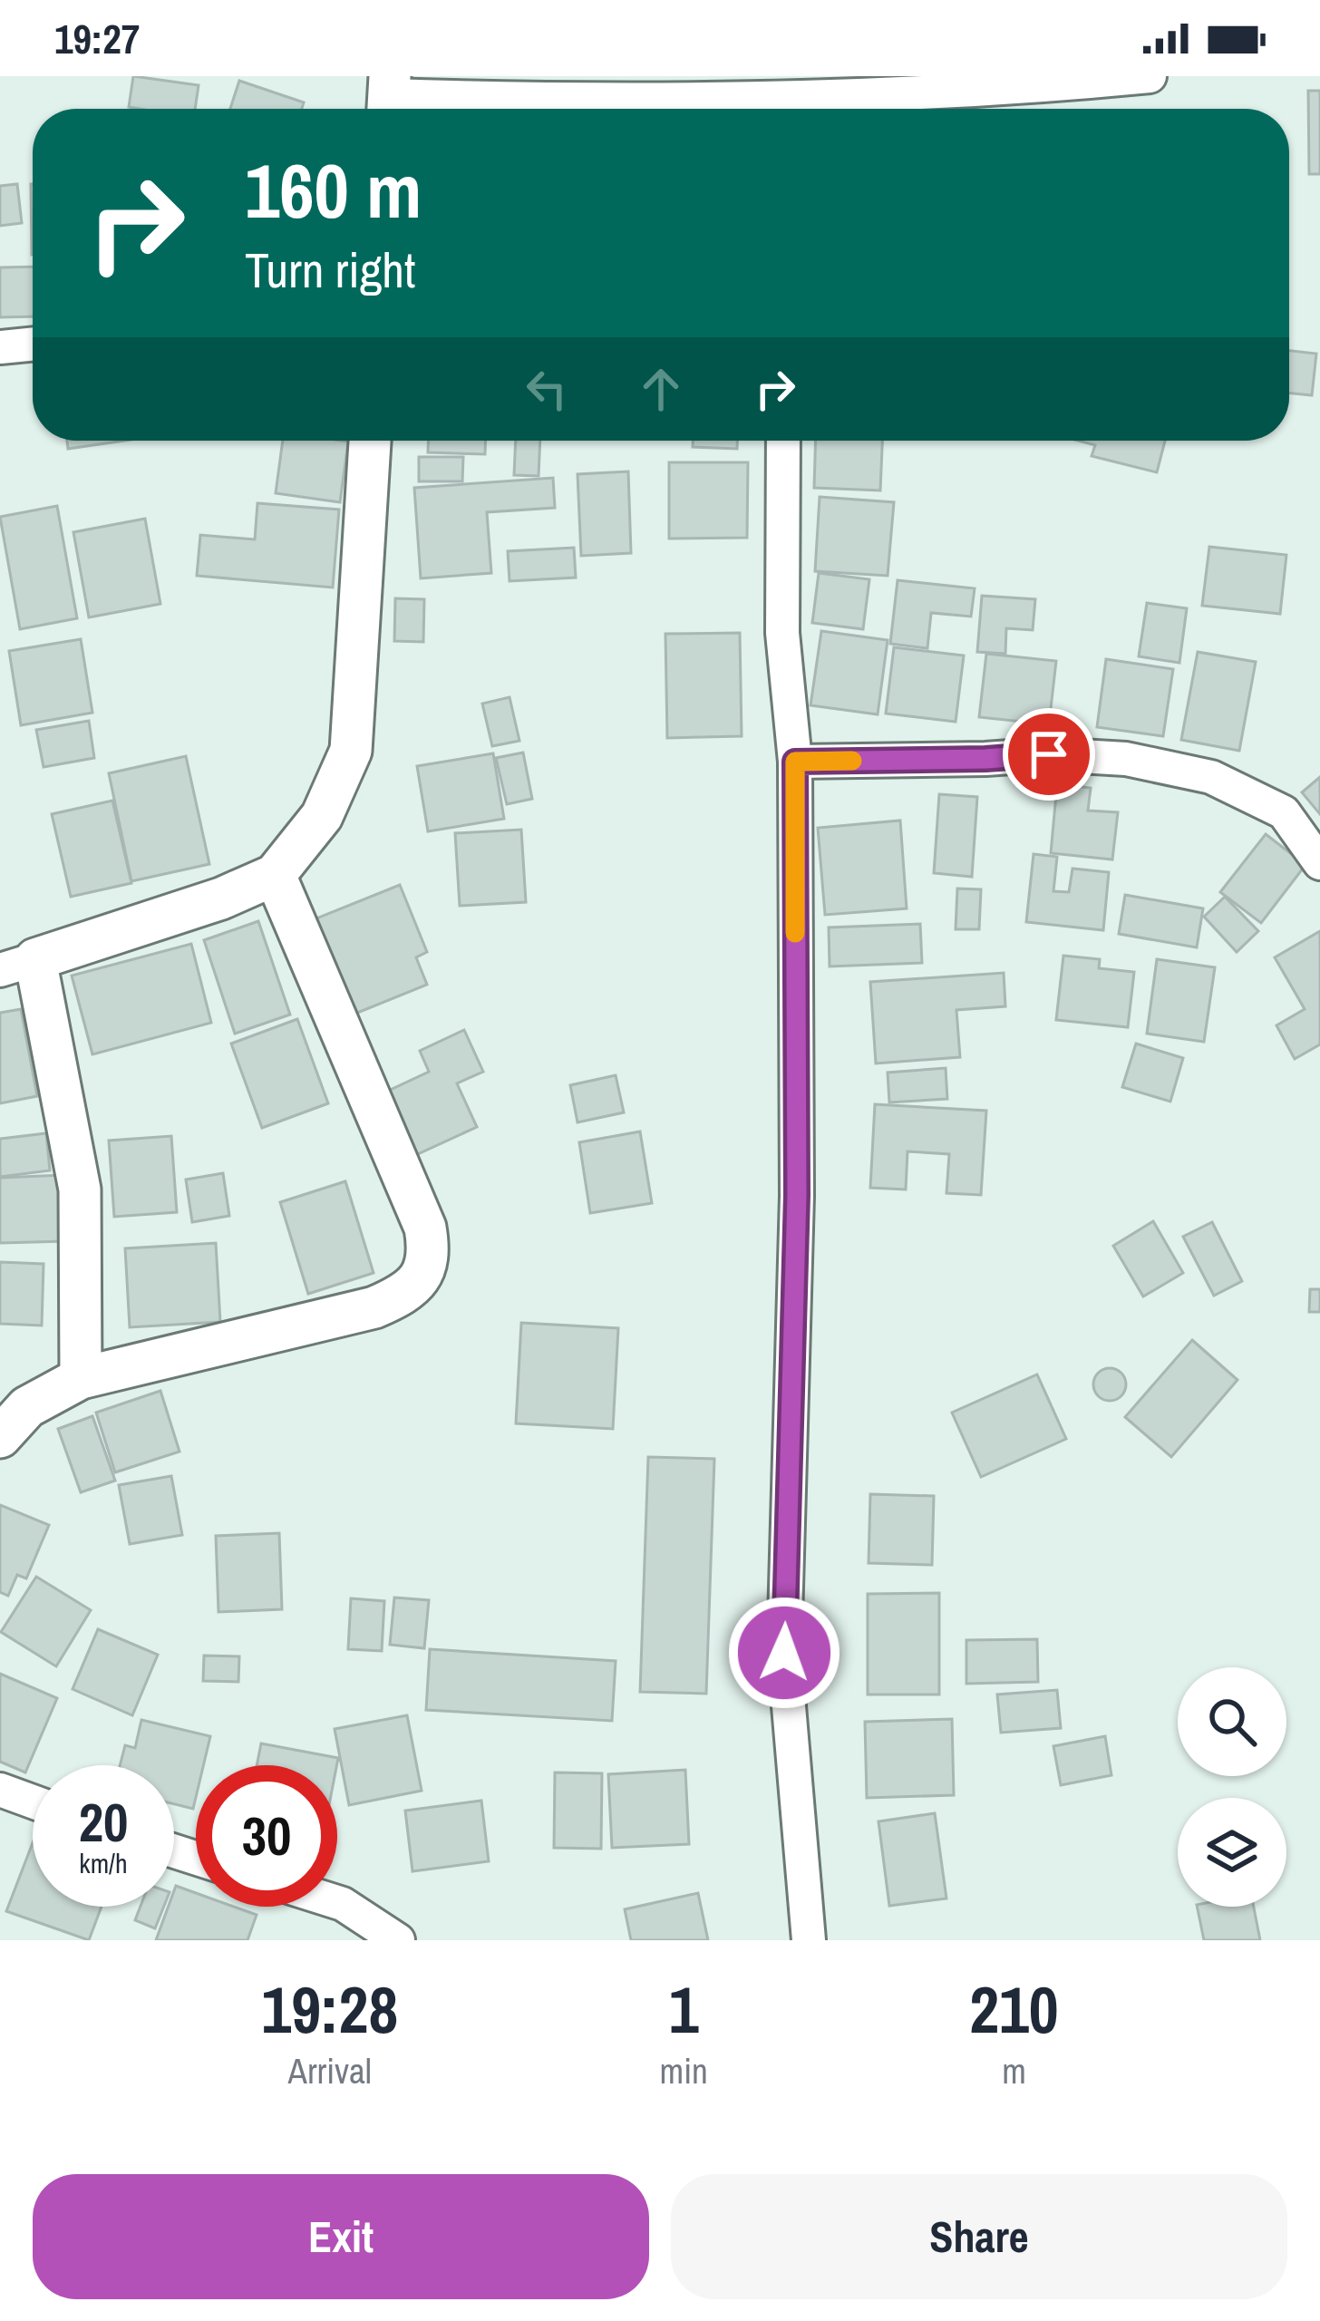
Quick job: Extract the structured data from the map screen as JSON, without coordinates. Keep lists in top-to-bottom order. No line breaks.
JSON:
{"page":{"status":"19:27","turn":["160 m","Turn right"],"speed":"20 km/h","limit":"30","eta":["19:28","Arrival","1","min","210","m"],"buttons":["Exit","Share"]}}
